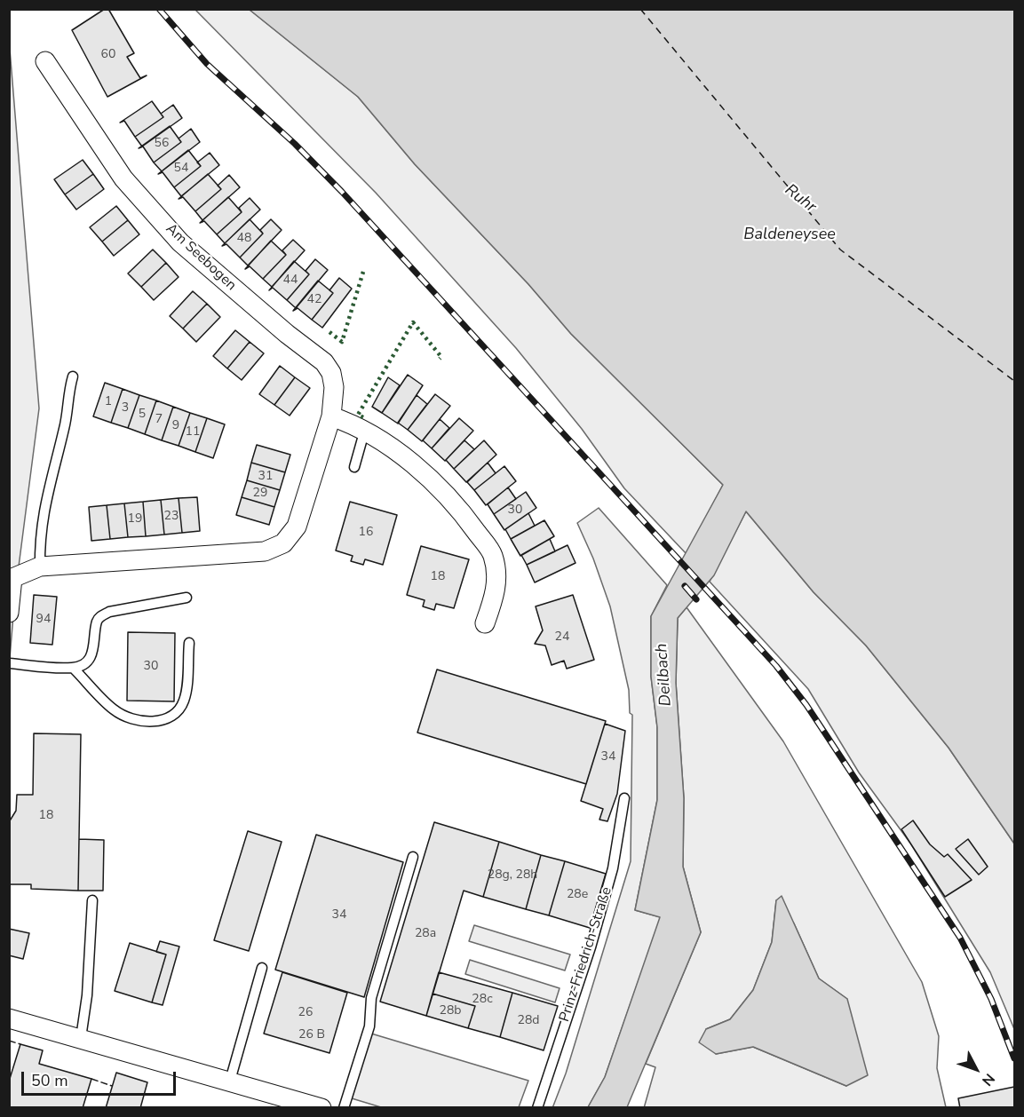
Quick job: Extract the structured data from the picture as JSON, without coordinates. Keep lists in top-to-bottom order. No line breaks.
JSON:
{"streets":{"street":["Am Seebogen"],"lane":["Prinz-Friedrich-Straße"]},"water":["Ruhr","Baldeneysee","Deilbach"],"house_numbers":["60","56","54","48","44","42","1","3","5","7","9","11","31","29","30","23","19","16","18","94","24","30","34","18","28g, 28h","28e","34","28a","28c","28b","26","28d","26 B"],"scale_bar":"50 m","north":"bottom right"}
